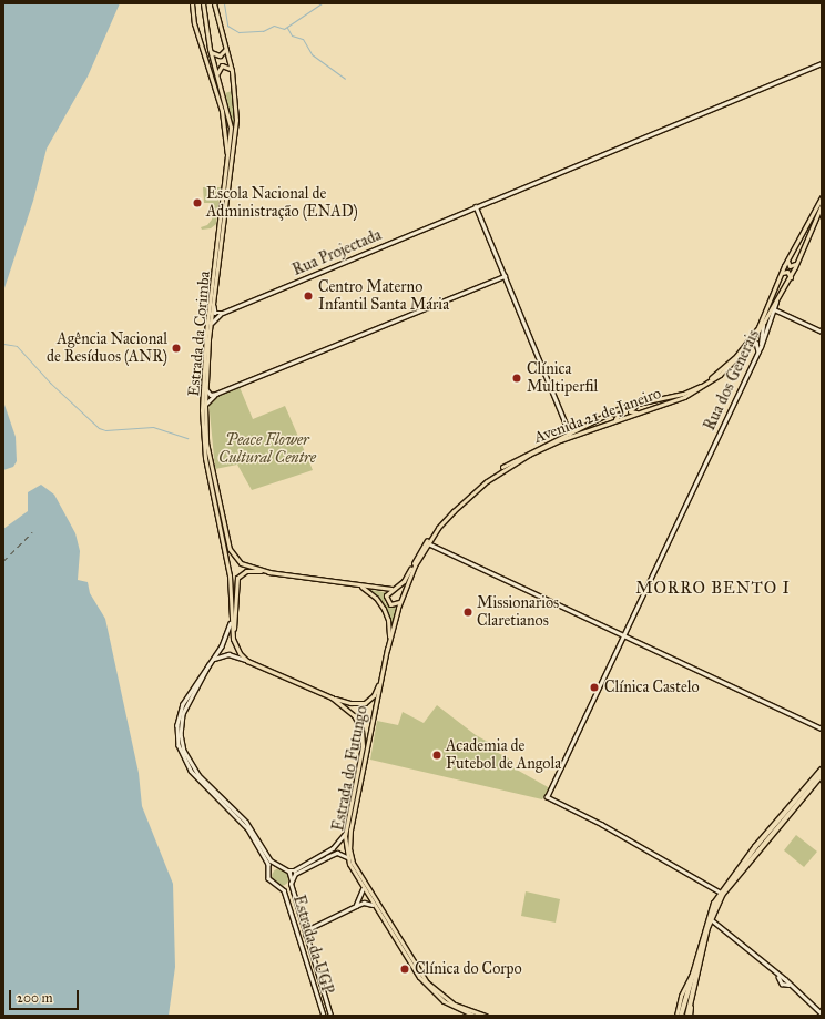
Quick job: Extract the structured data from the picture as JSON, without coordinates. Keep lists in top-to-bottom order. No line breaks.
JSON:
{"streets":{"main road":["Rua Projectada","Estrada da Corimba","Rua dos Generais","Avenida 21 de Janeiro","Estrada do Futungo","Estrada da UGP"]},"crossings":[["Estrada da Corimba","Avenida 21 de Janeiro"],["Estrada da Corimba","Estrada do Futungo"],["Estrada da Corimba","Estrada da UGP"],["Rua dos Generais","Avenida 21 de Janeiro"],["Avenida 21 de Janeiro","Estrada do Futungo"]],"districts":["MORRO BENTO I"],"parks":["Peace Flower Cultural Centre"],"places":["Escola Nacional de Administração (ENAD)","Centro Materno Infantil Santa Mária","Agência Nacional de Resíduos (ANR)","Clínica Multiperfil","Missionarios Claretianos","Clínica Castelo","Academia de Futebol de Angola","Clínica do Corpo"],"scale_bar":"200 m"}
